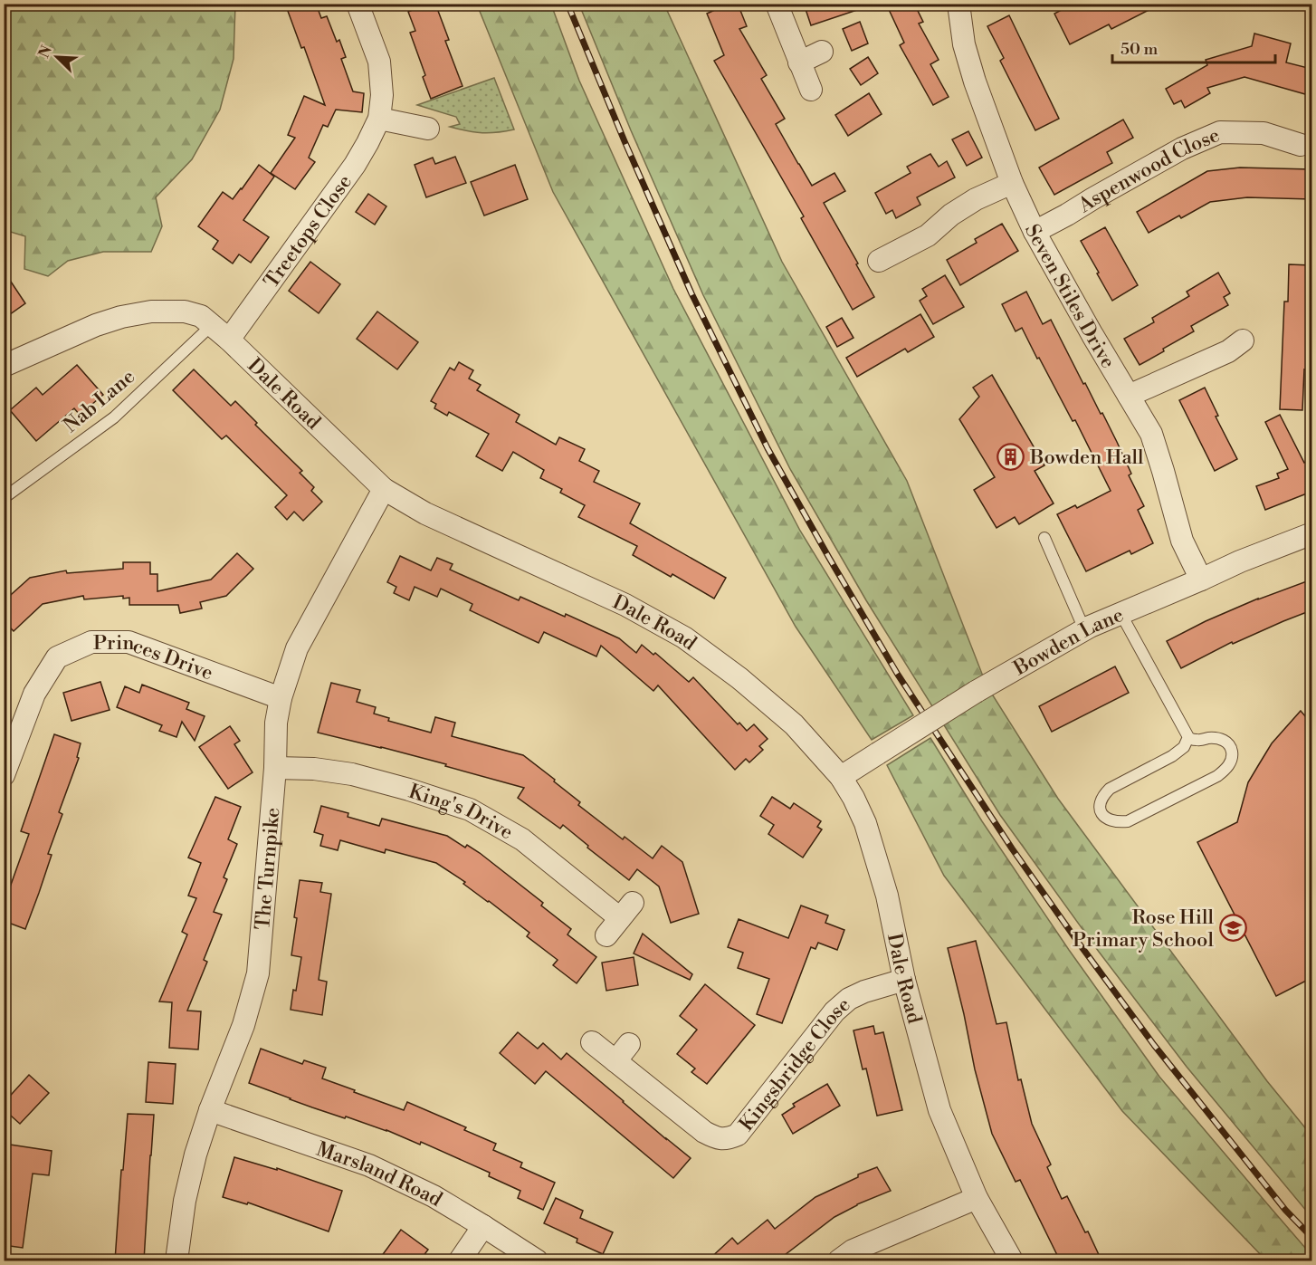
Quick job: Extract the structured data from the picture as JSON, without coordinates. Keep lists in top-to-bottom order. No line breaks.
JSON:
{"streets":{"street":["Aspenwood Close","Treetops Close","Seven Stiles Drive","Dale Road","Bowden Lane","Princes Drive","King's Drive","The Turnpike","Kingsbridge Close","Marsland Road"],"lane":["Nab Lane"]},"crossings":[["Aspenwood Close","Seven Stiles Drive"],["Treetops Close","Dale Road"],["Seven Stiles Drive","Bowden Lane"],["Dale Road","Nab Lane"],["Dale Road","Bowden Lane"],["Dale Road","The Turnpike"],["Dale Road","Kingsbridge Close"],["Princes Drive","The Turnpike"],["King's Drive","The Turnpike"],["The Turnpike","Marsland Road"]],"places":{"building":["Bowden Hall"],"school or university":["Rose Hill Primary School"]},"scale_bar":"50 m","north":"top left"}
